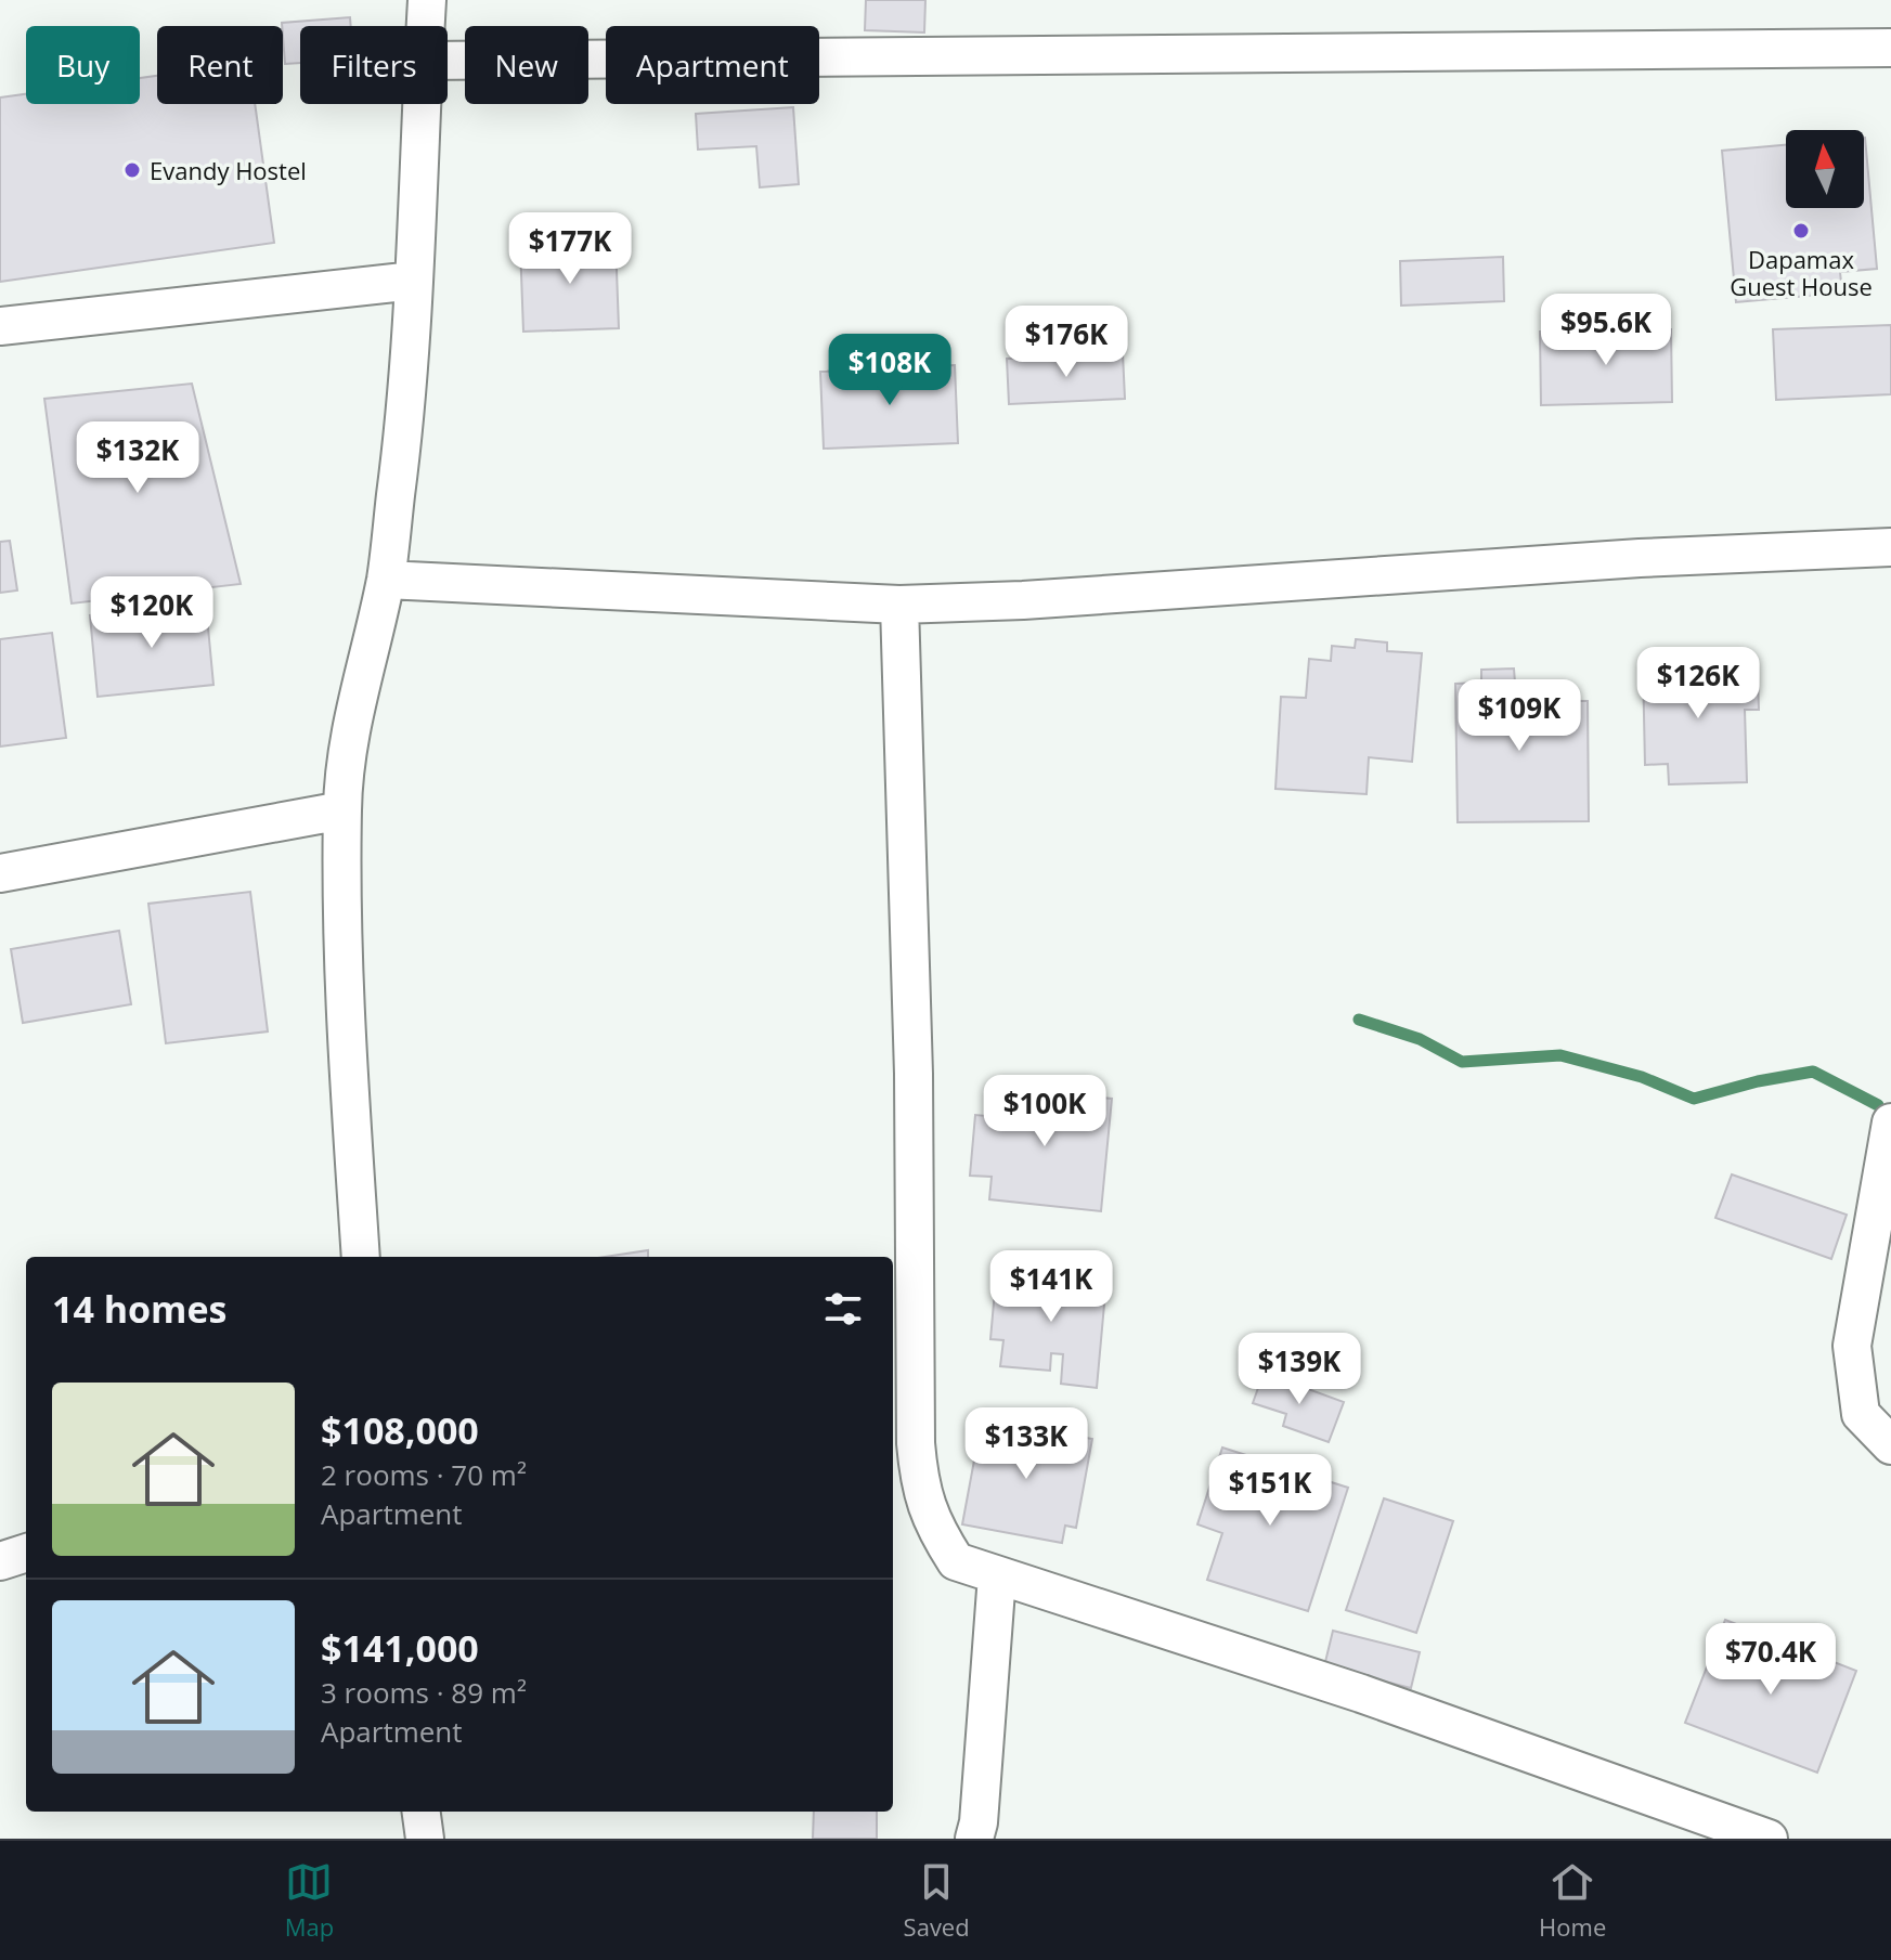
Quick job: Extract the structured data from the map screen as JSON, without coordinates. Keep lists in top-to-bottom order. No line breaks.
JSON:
{"places":["Evandy Hostel","Dapamax Guest House"],"north":"top","page":{"chip":["Buy","Rent","Filters","New","Apartment"],"price":["$177K","$95.6K","$176K","$108K","$132K","$120K","$126K","$109K","$100K","$141K","$139K","$133K","$151K","$70.4K"],"heading":"14 homes","list":[{"name":"$108,000","note":"2 rooms · 70 m² · Apartment"},{"name":"$141,000","note":"3 rooms · 89 m² · Apartment"}],"tabs":["Map","Saved","Home"]}}
